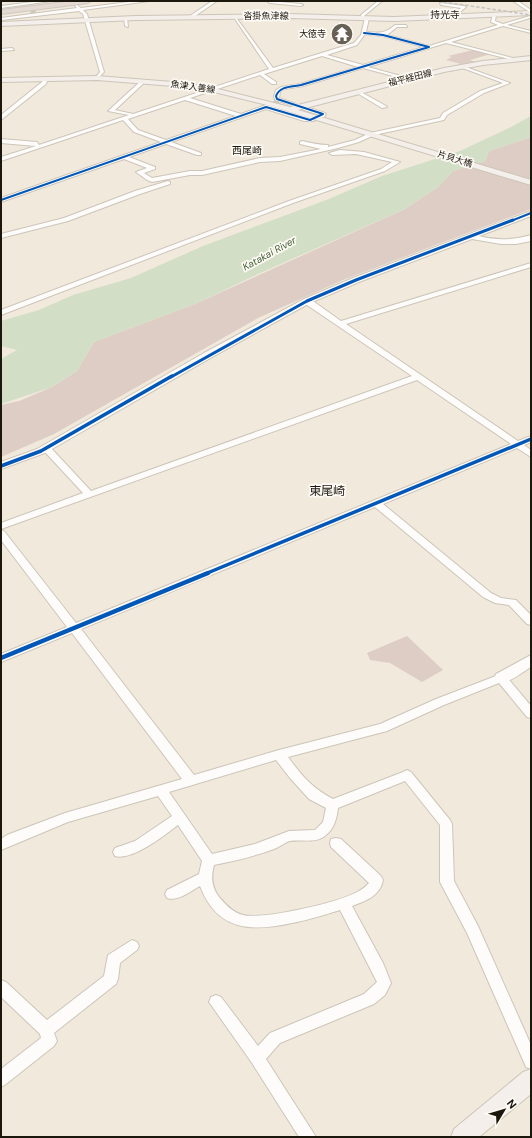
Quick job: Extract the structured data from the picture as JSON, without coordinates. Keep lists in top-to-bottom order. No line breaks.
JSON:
{"streets":{"main road":["沓掛魚津線","福平経田線","魚津入善線","片貝大橋"]},"crossings":[["福平経田線","魚津入善線"],["魚津入善線","片貝大橋"]],"districts":["持光寺","西尾崎","東尾崎"],"water":["Katakai River"],"places":{"temple":["大徳寺"]},"north":"top right"}
